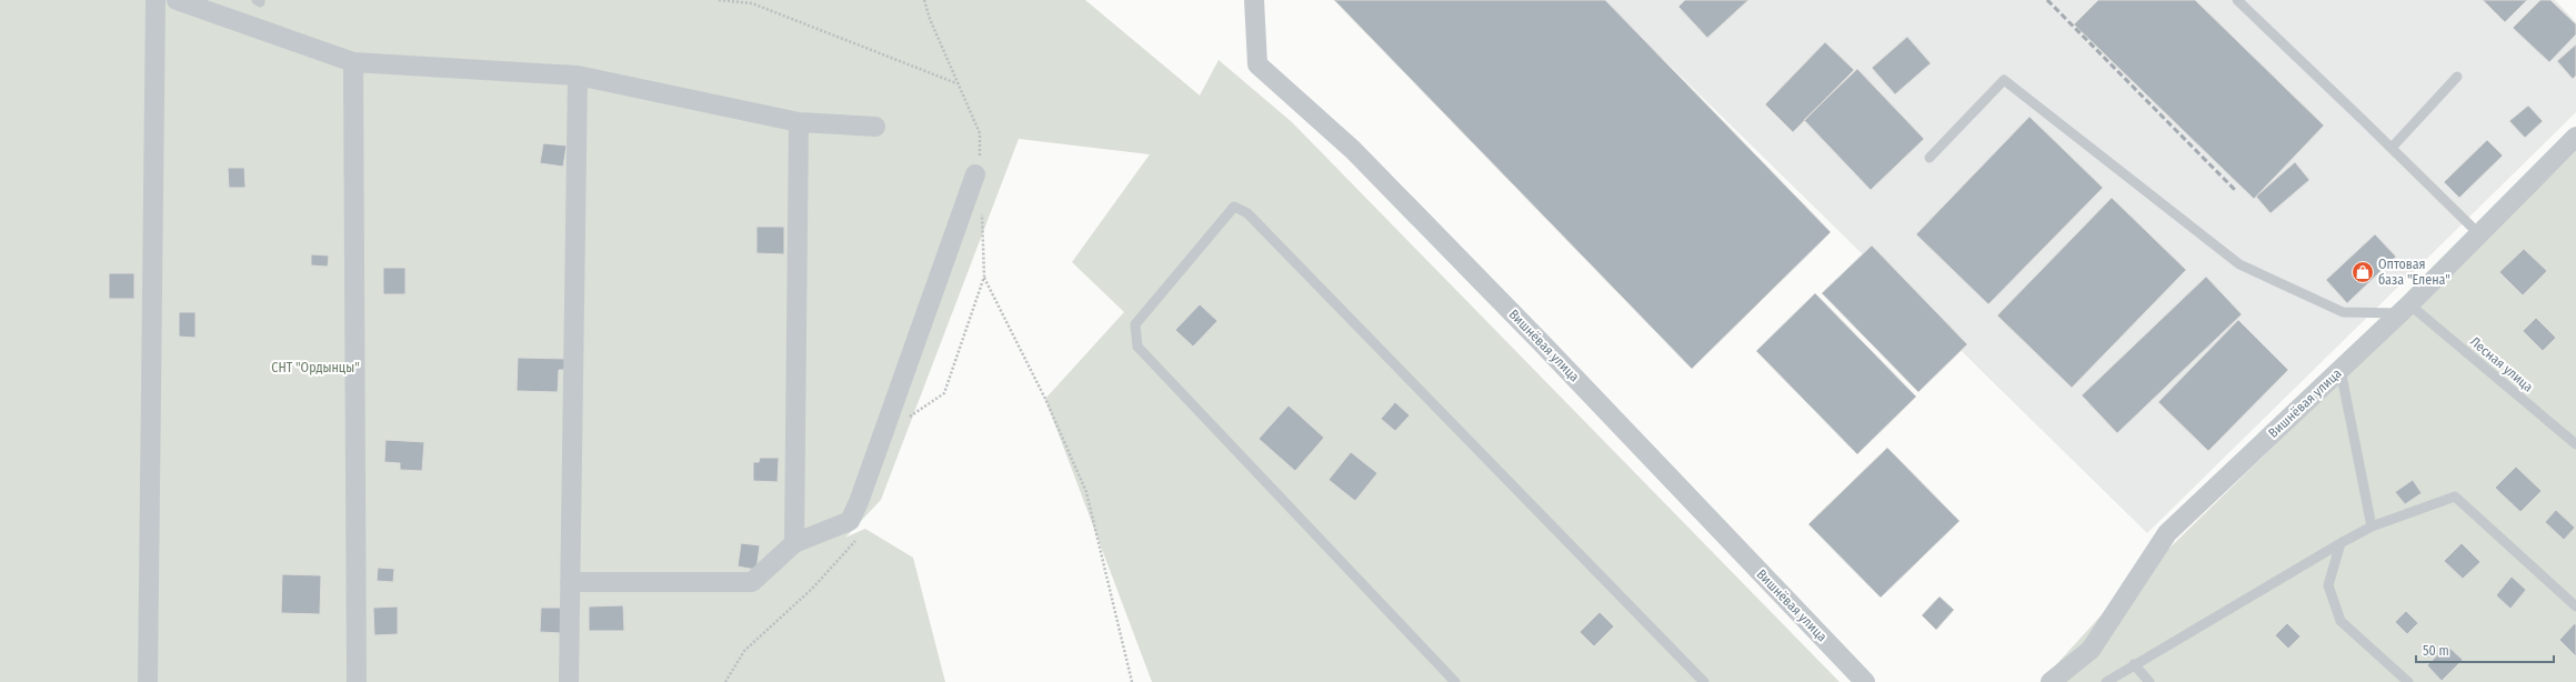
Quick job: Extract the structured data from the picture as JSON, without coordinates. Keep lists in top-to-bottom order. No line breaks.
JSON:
{"streets":{"street":["Вишнёвая улица"],"lane":["Лесная улица"]},"crossings":[["Вишнёвая улица","Лесная улица"]],"parks":["СНТ \"Ордынцы\""],"places":{"shop":["Оптовая база \"Елена\""]},"scale_bar":"50 m"}
